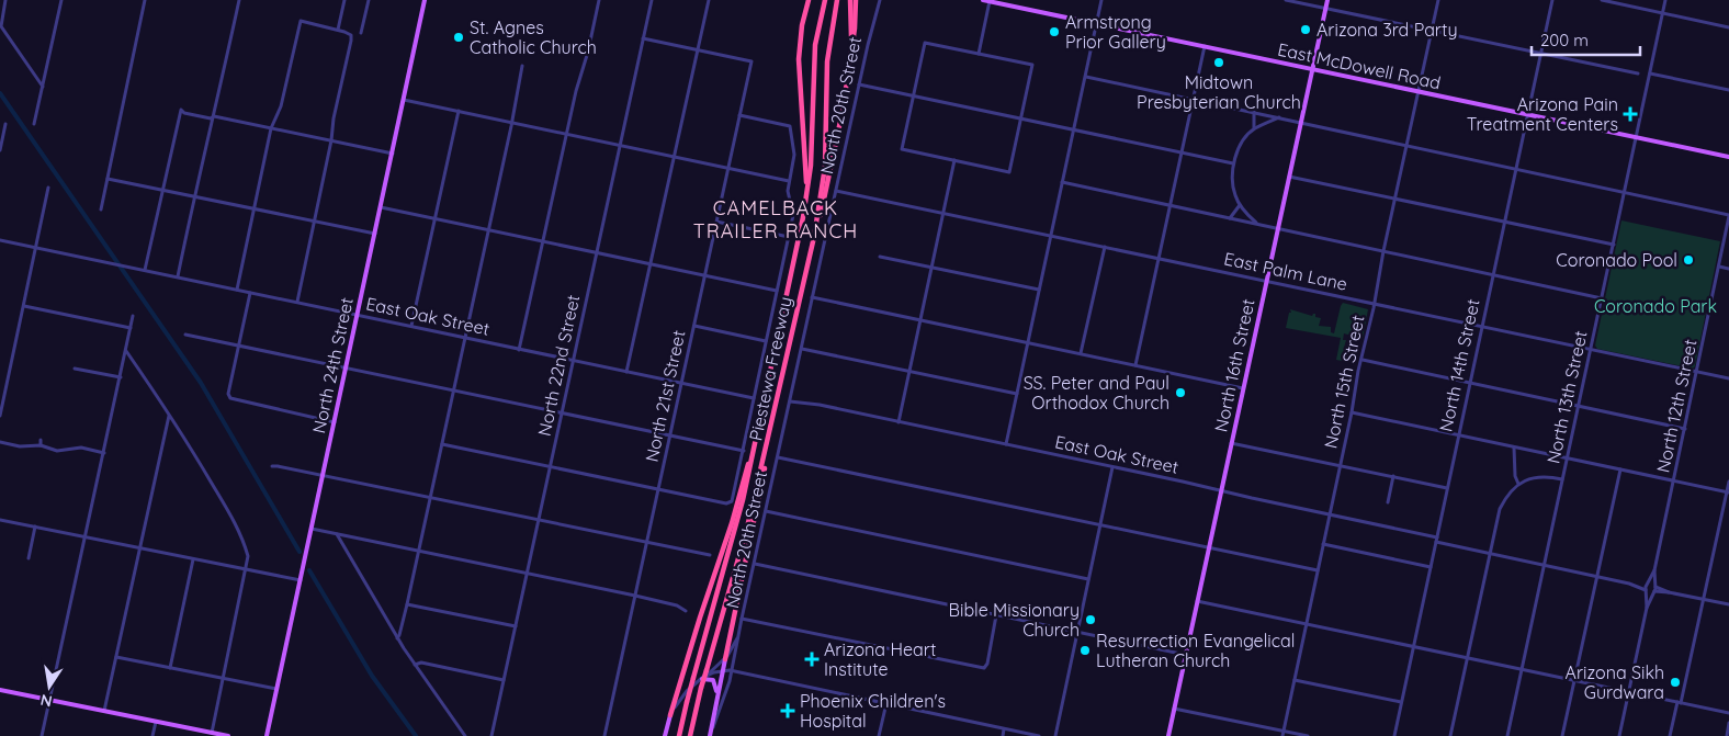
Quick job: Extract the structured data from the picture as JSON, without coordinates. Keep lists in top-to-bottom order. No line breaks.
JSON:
{"streets":{"highway":["Piestewa Freeway"],"main road":["East McDowell Road","North 20th Street","North 24th Street","North 16th Street"],"street":["East Palm Lane","East Oak Street","North 22nd Street","North 14th Street","North 15th Street","North 21st Street","North 13th Street","North 12th Street"]},"crossings":[["East McDowell Road","North 16th Street"],["East McDowell Road","North 14th Street"],["East McDowell Road","North 15th Street"],["East McDowell Road","North 13th Street"],["North 20th Street","East Palm Lane"],["North 20th Street","East Oak Street"],["East Palm Lane","North 16th Street"],["East Palm Lane","North 14th Street"],["East Palm Lane","North 15th Street"],["East Palm Lane","North 13th Street"],["East Palm Lane","North 12th Street"],["East Oak Street","North 24th Street"],["East Oak Street","North 22nd Street"],["East Oak Street","North 16th Street"],["East Oak Street","North 14th Street"],["East Oak Street","North 15th Street"],["East Oak Street","North 21st Street"],["East Oak Street","North 13th Street"],["East Oak Street","North 12th Street"]],"districts":["CAMELBACK TRAILER RANCH"],"parks":["Coronado Park"],"places":{"other":["Arizona 3rd Party","Armstrong Prior Gallery","St. Agnes Catholic Church","Midtown Presbyterian Church","Coronado Pool","SS. Peter and Paul Orthodox Church","Bible Missionary Church","Resurrection Evangelical Lutheran Church","Arizona Sikh Gurdwara"],"health":["Arizona Pain Treatment Centers","Arizona Heart Institute","Phoenix Children's Hospital"]},"scale_bar":"200 m","north":"bottom"}
